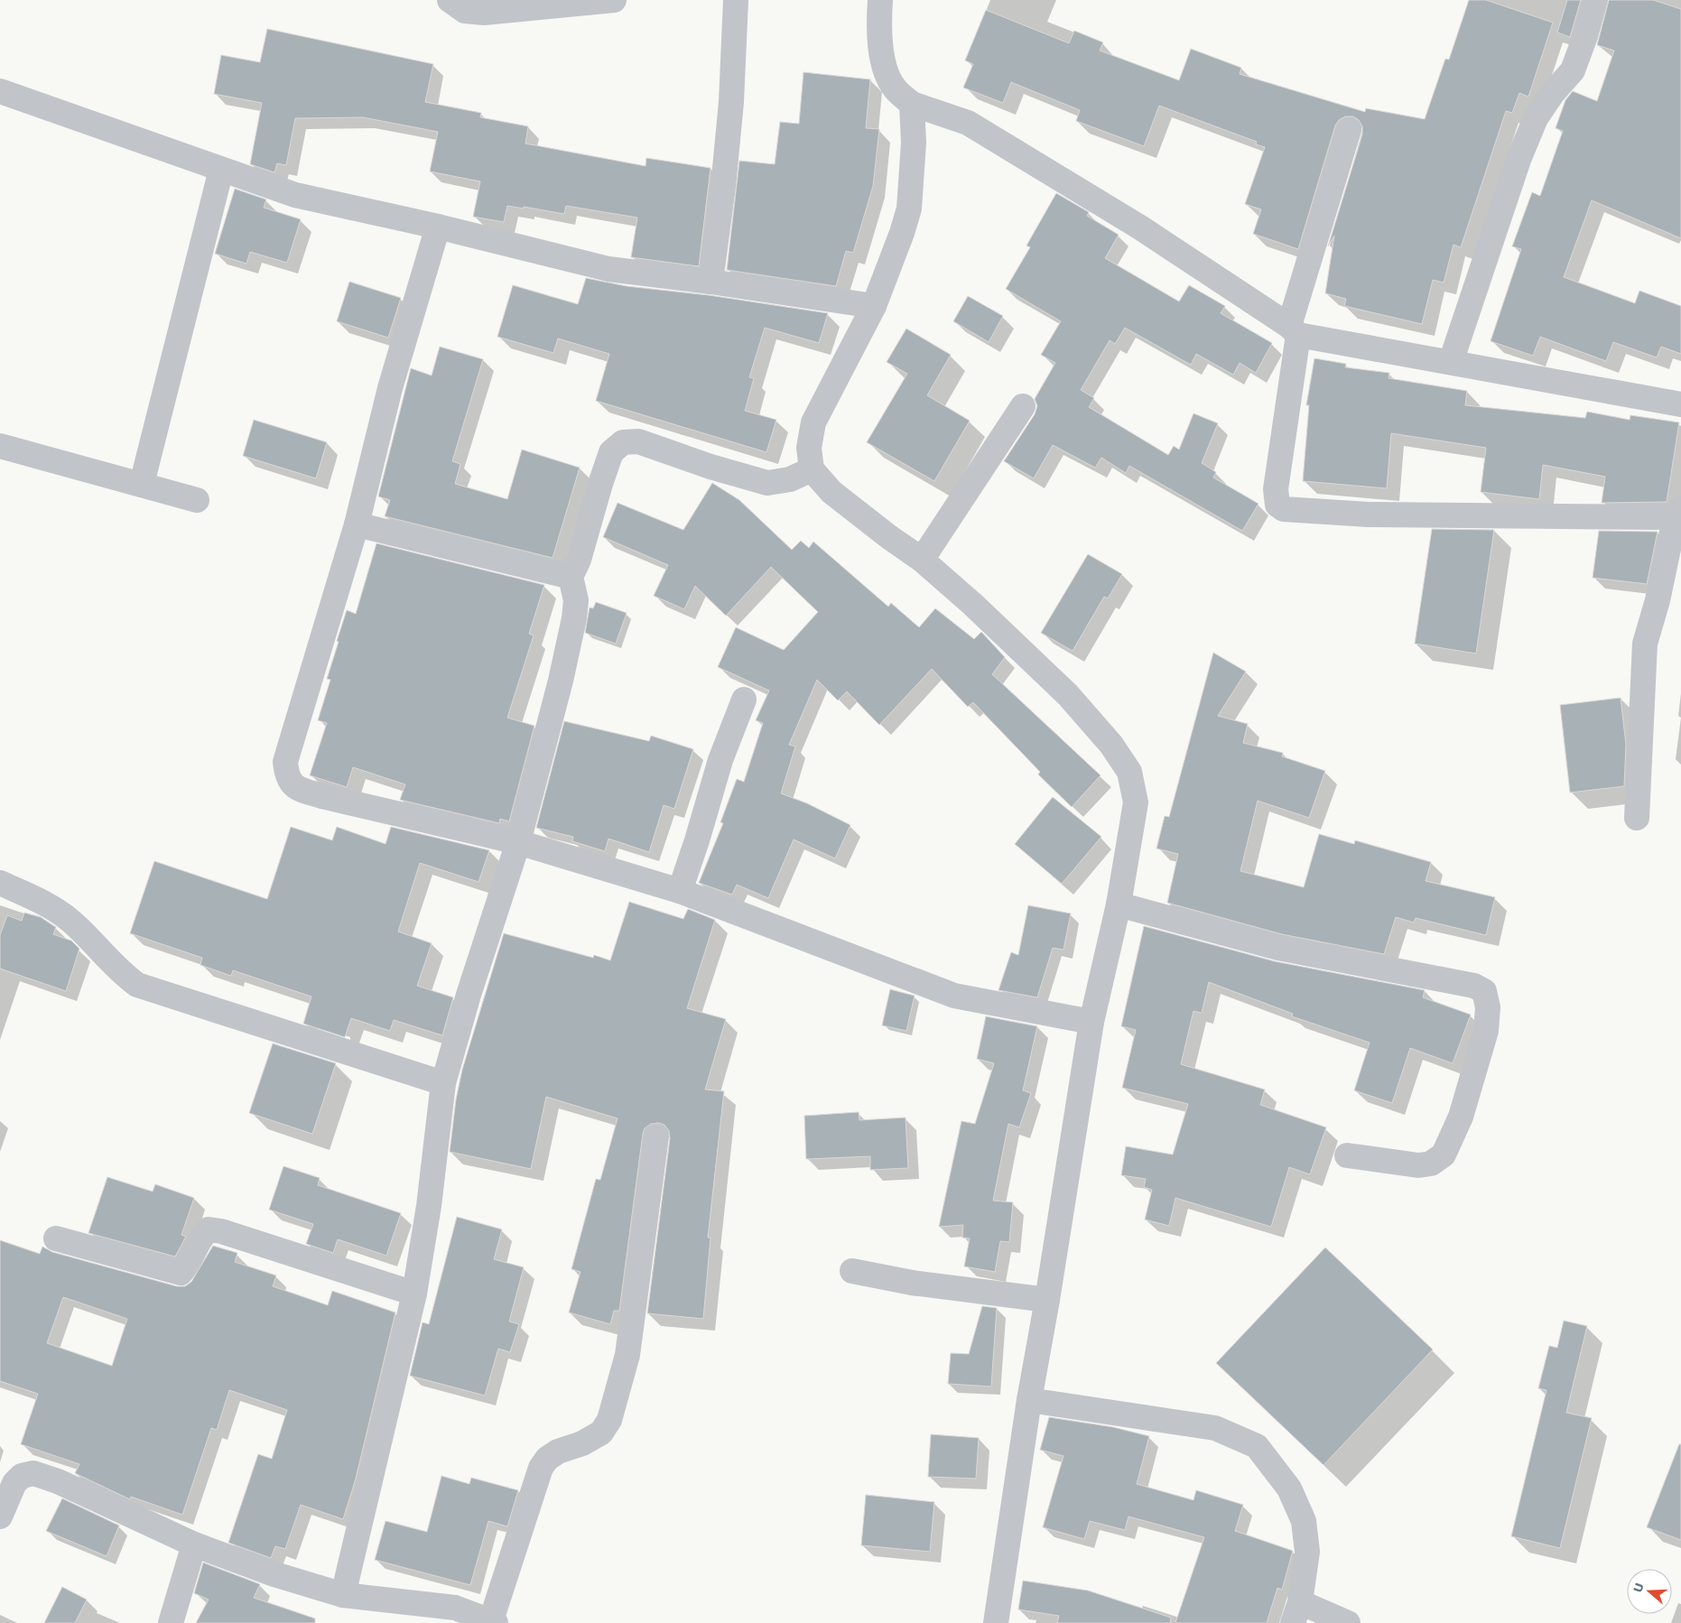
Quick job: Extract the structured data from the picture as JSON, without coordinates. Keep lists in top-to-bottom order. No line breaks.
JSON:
{"north":"left"}
